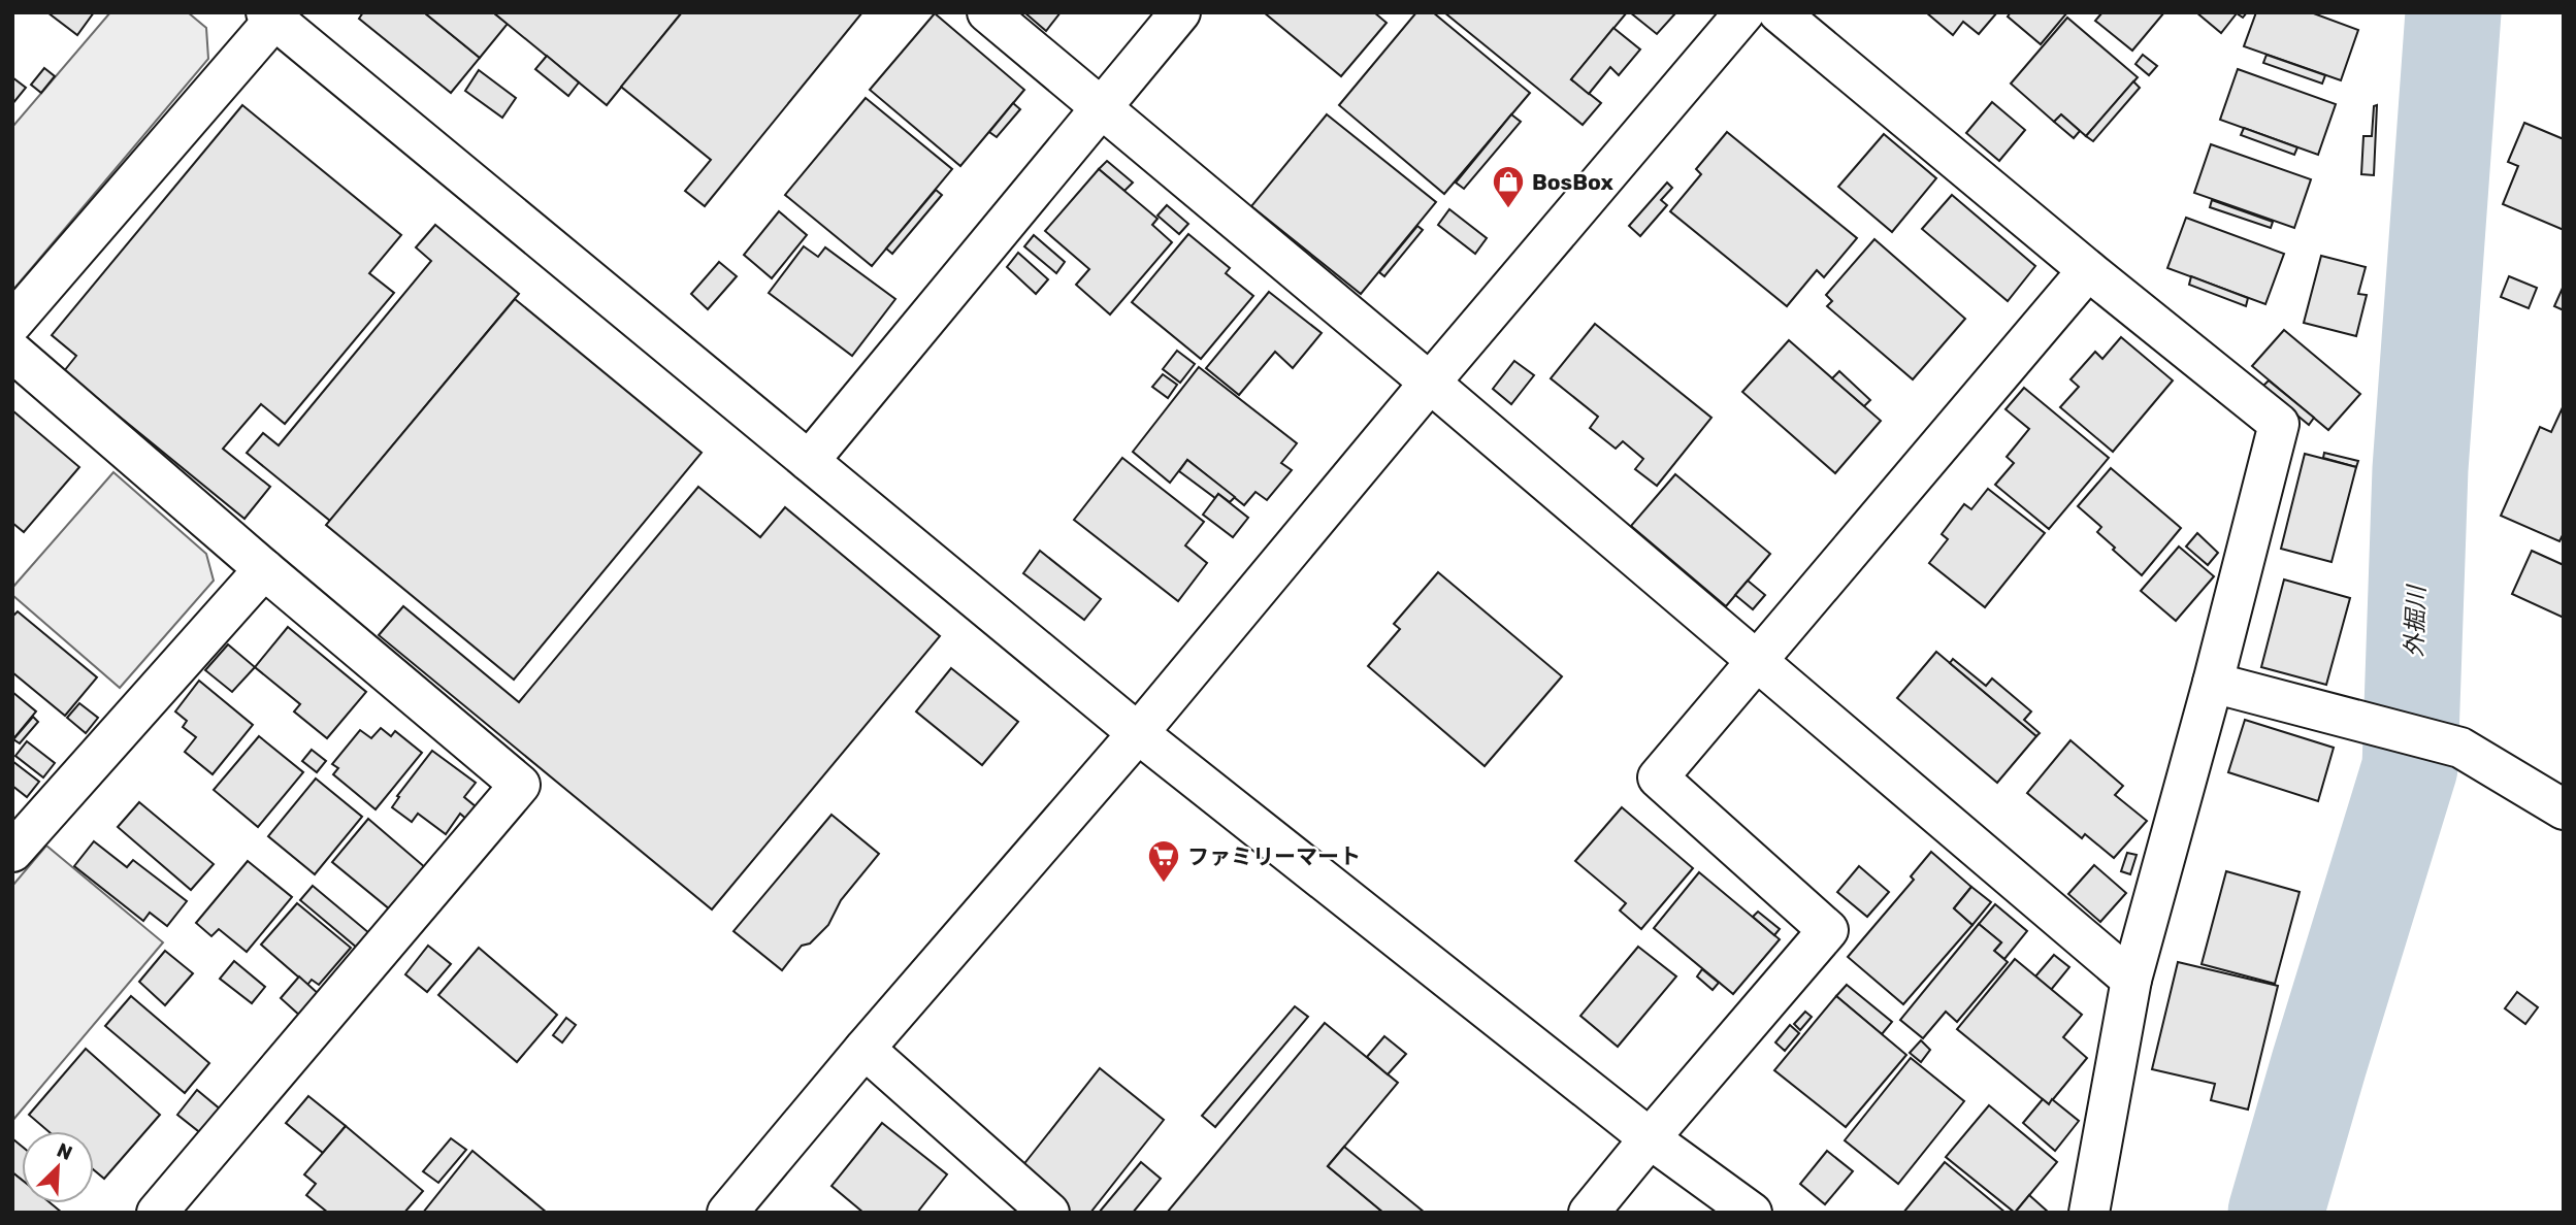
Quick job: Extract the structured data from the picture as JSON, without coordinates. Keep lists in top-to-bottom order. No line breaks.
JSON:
{"water":["外掘川"],"places":{"shop":["BosBox"],"supermarket":["ファミリーマート"]},"north":"top right"}
